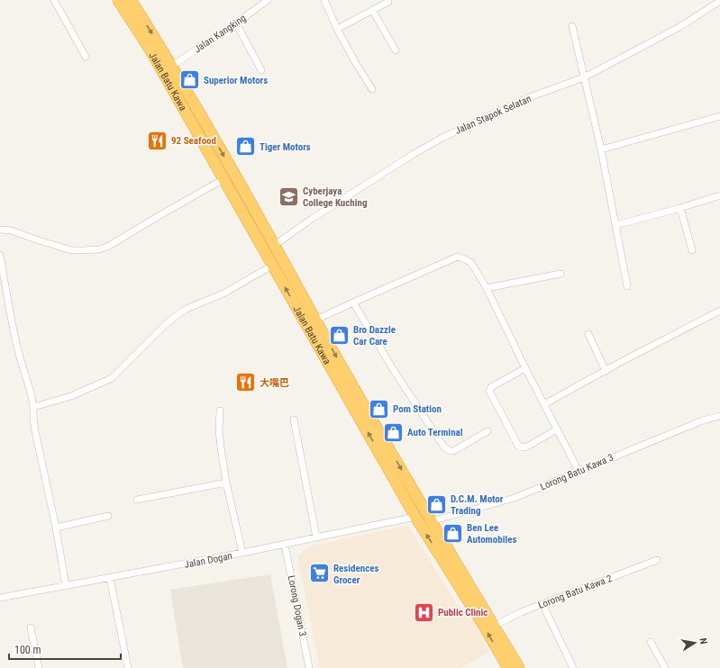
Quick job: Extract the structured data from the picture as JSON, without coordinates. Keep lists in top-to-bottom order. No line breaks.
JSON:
{"streets":{"highway":["Jalan Batu Kawa"],"street":["Jalan Kangking","Jalan Stapok Selatan","Lorong Batu Kawa 3","Jalan Dogan","Lorong Batu Kawa 2","Lorong Dogan 3"]},"crossings":[["Jalan Kangking","Jalan Batu Kawa"],["Jalan Batu Kawa","Jalan Stapok Selatan"],["Jalan Batu Kawa","Lorong Batu Kawa 3"],["Jalan Batu Kawa","Jalan Dogan"],["Jalan Batu Kawa","Lorong Batu Kawa 2"],["Jalan Dogan","Lorong Dogan 3"]],"places":{"shop":["Superior Motors","Tiger Motors","Bro Dazzle Car Care","Pom Station","Auto Terminal","D.C.M. Motor Trading","Ben Lee Automobiles"],"restaurant":["92 Seafood","大嘴巴"],"school or university":["Cyberjaya College Kuching"],"supermarket":["Residences Grocer"],"hospital":["Public Clinic"]},"scale_bar":"100 m","north":"right"}
